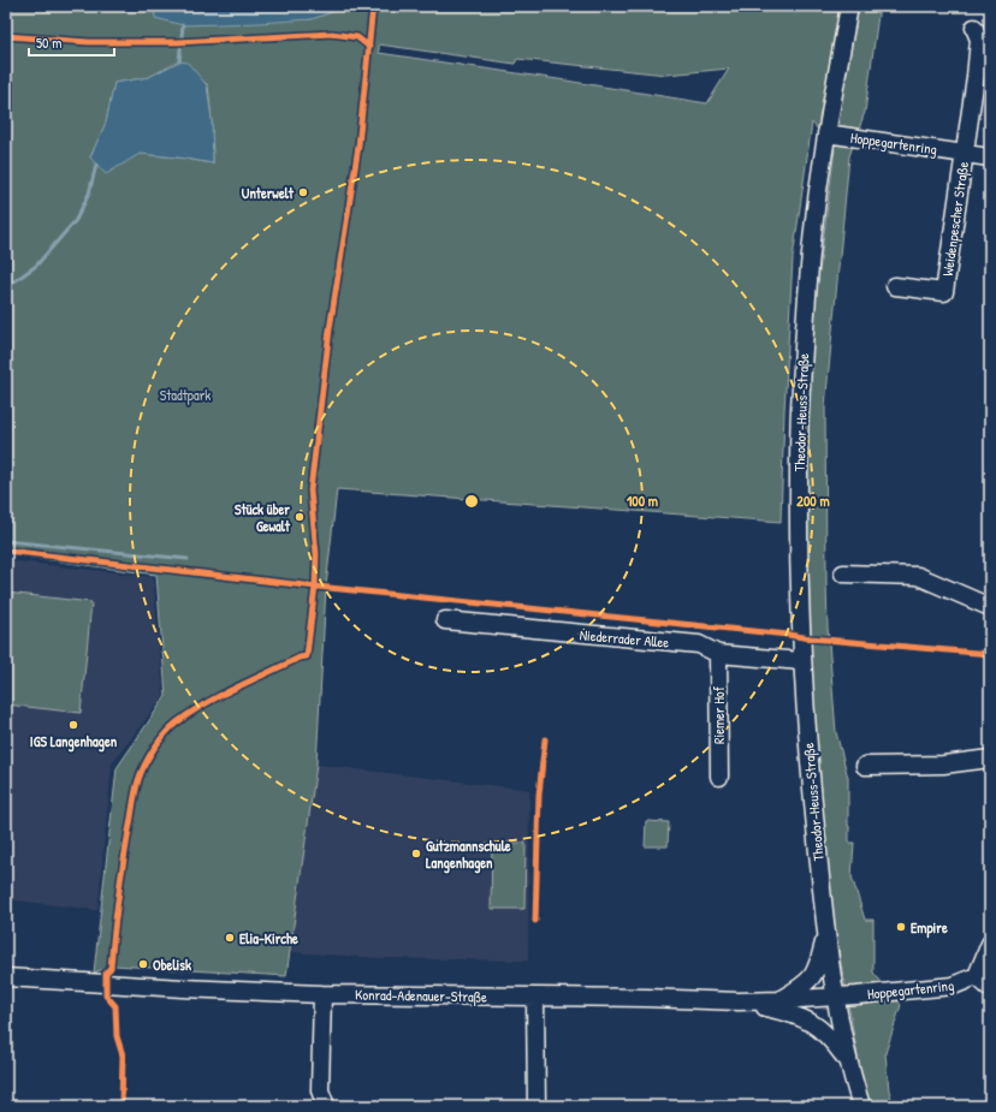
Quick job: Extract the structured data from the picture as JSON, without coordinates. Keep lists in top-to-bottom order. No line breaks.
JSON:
{"streets":{"street":["Hoppegartenring","Weidenpescher Straße","Theodor-Heuss-Straße","Niederrader Allee","Riemer Hof","Konrad-Adenauer-Straße"]},"crossings":[["Hoppegartenring","Weidenpescher Straße"],["Hoppegartenring","Theodor-Heuss-Straße"],["Hoppegartenring","Konrad-Adenauer-Straße"],["Theodor-Heuss-Straße","Niederrader Allee"],["Theodor-Heuss-Straße","Konrad-Adenauer-Straße"],["Niederrader Allee","Riemer Hof"]],"parks":["Stadtpark"],"places":["Unterwelt","Stück über Gewalt","IGS Langenhagen","Gutzmannschule Langenhagen","Empire","Elia-Kirche","Obelisk"],"scale_bar":"50 m","rings":["100 m","200 m"]}
